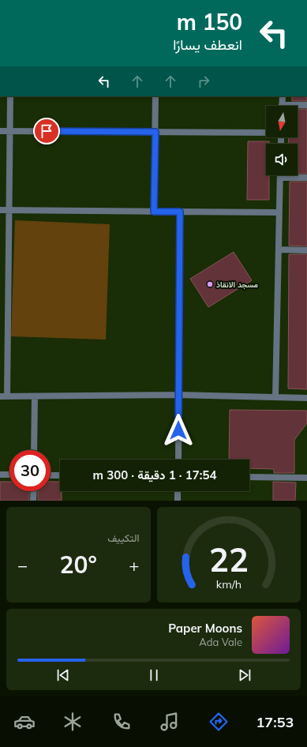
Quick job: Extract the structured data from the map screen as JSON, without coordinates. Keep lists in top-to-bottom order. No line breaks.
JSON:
{"places":["مسجد الانقاذ"],"north":"bottom","page":{"turn":["150 m","انعطف يسارًا"],"limit":"30","trip":"17:54 · 1 دقيقة · 300 m","tile":"التكييف","heat":["−","20°","+"],"song":["Paper Moons","Ada Vale"],"tabs":"17:53","gauge":["22","km/h"]}}
